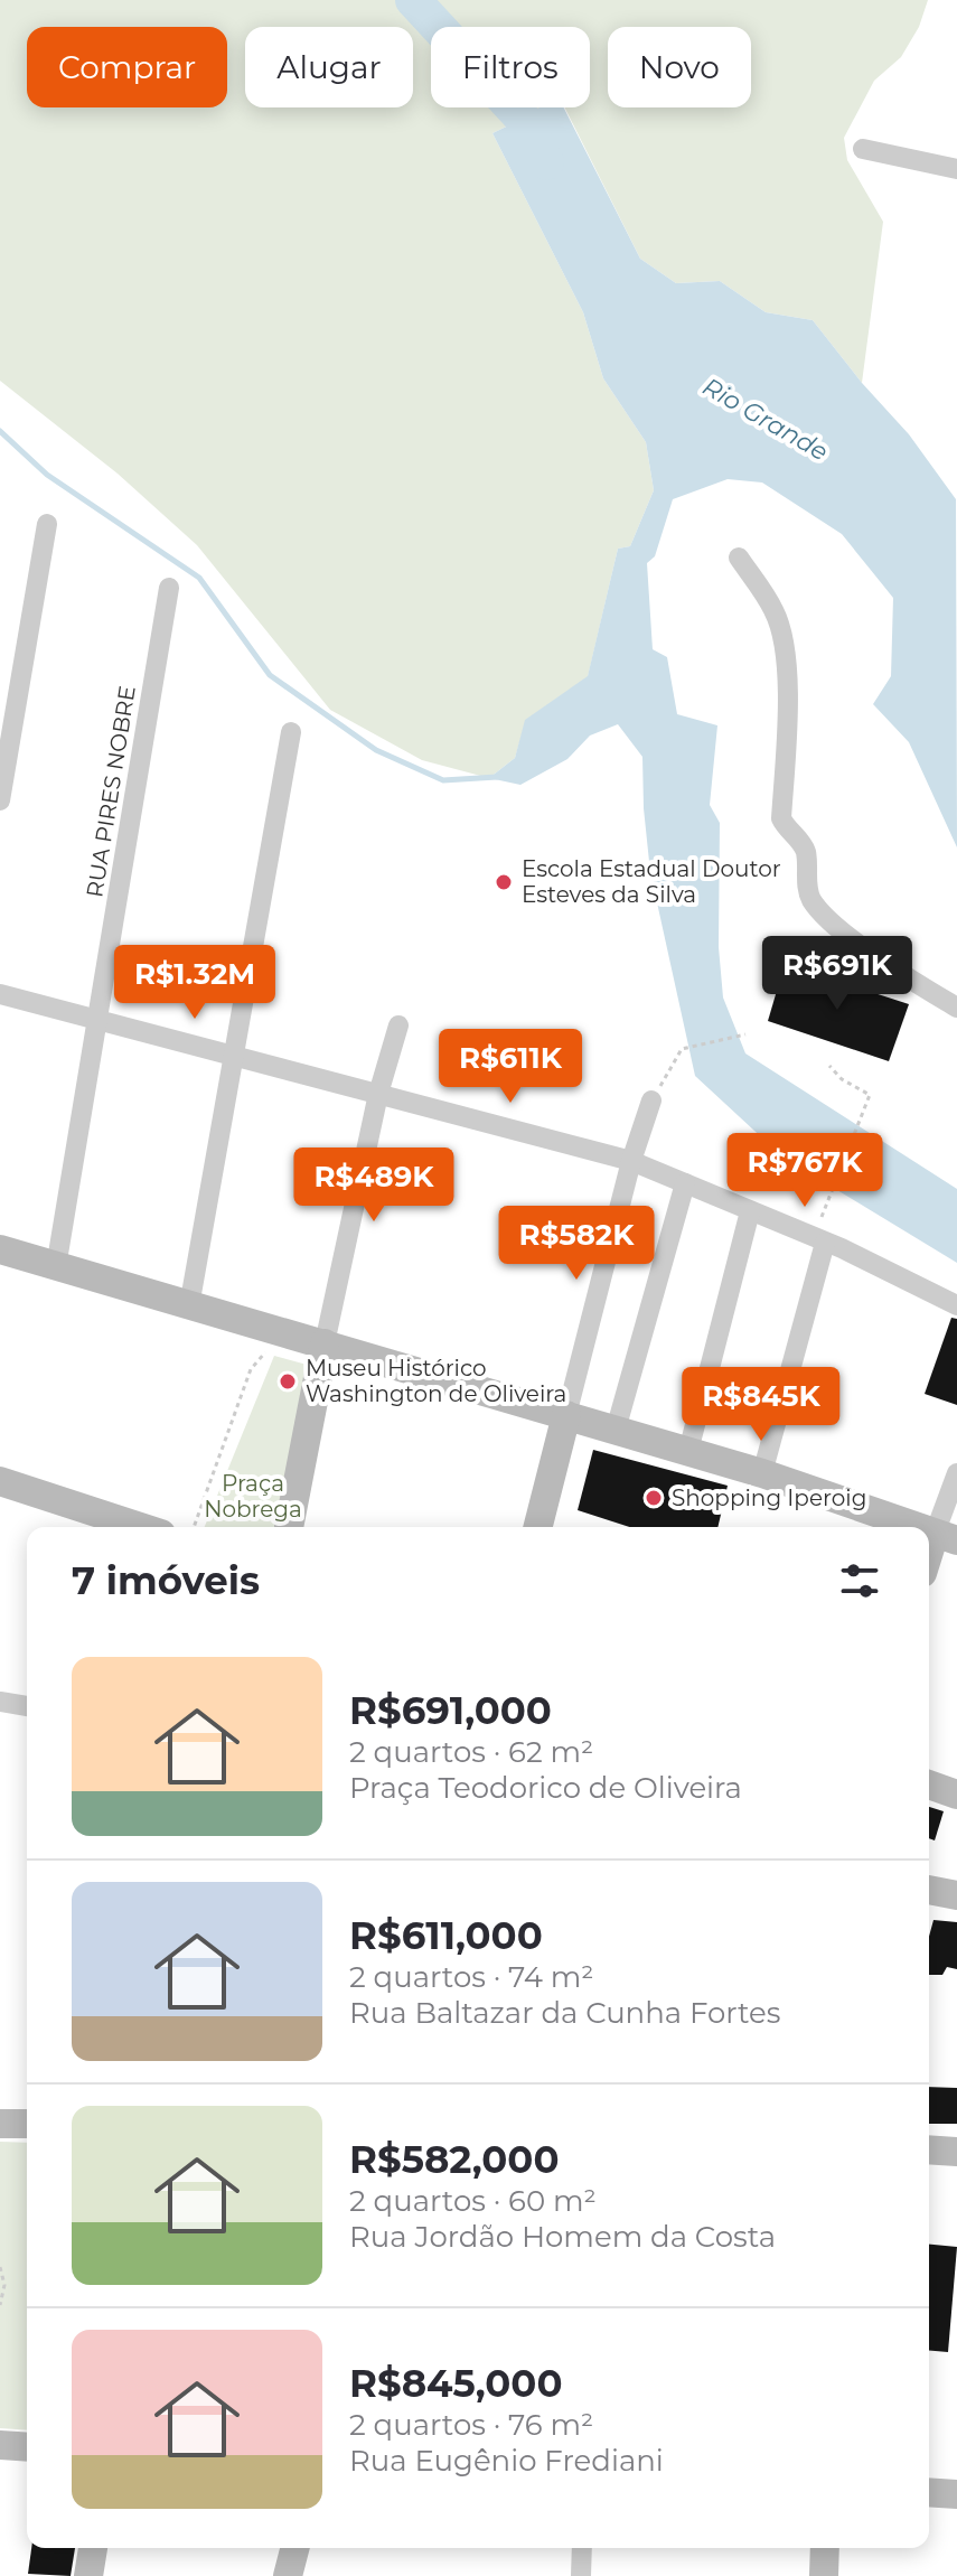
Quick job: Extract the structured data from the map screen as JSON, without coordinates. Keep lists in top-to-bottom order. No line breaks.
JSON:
{"streets":{"street":["RUA PIRES NOBRE"]},"water":["Rio Grande"],"parks":["Praça Nobrega"],"places":["Escola Estadual Doutor Esteves da Silva","Museu Histórico Washington de Oliveira","Shopping Iperoig"],"page":{"chip":["Comprar","Alugar","Filtros","Novo"],"price":["R$691K","R$1.32M","R$611K","R$767K","R$489K","R$582K","R$845K"],"heading":"7 imóveis","list":[{"name":"R$691,000","note":"2 quartos · 62 m² · Praça Teodorico de Oliveira"},{"name":"R$611,000","note":"2 quartos · 74 m² · Rua Baltazar da Cunha Fortes"},{"name":"R$582,000","note":"2 quartos · 60 m² · Rua Jordão Homem da Costa"},{"name":"R$845,000","note":"2 quartos · 76 m² · Rua Eugênio Frediani"}]}}
